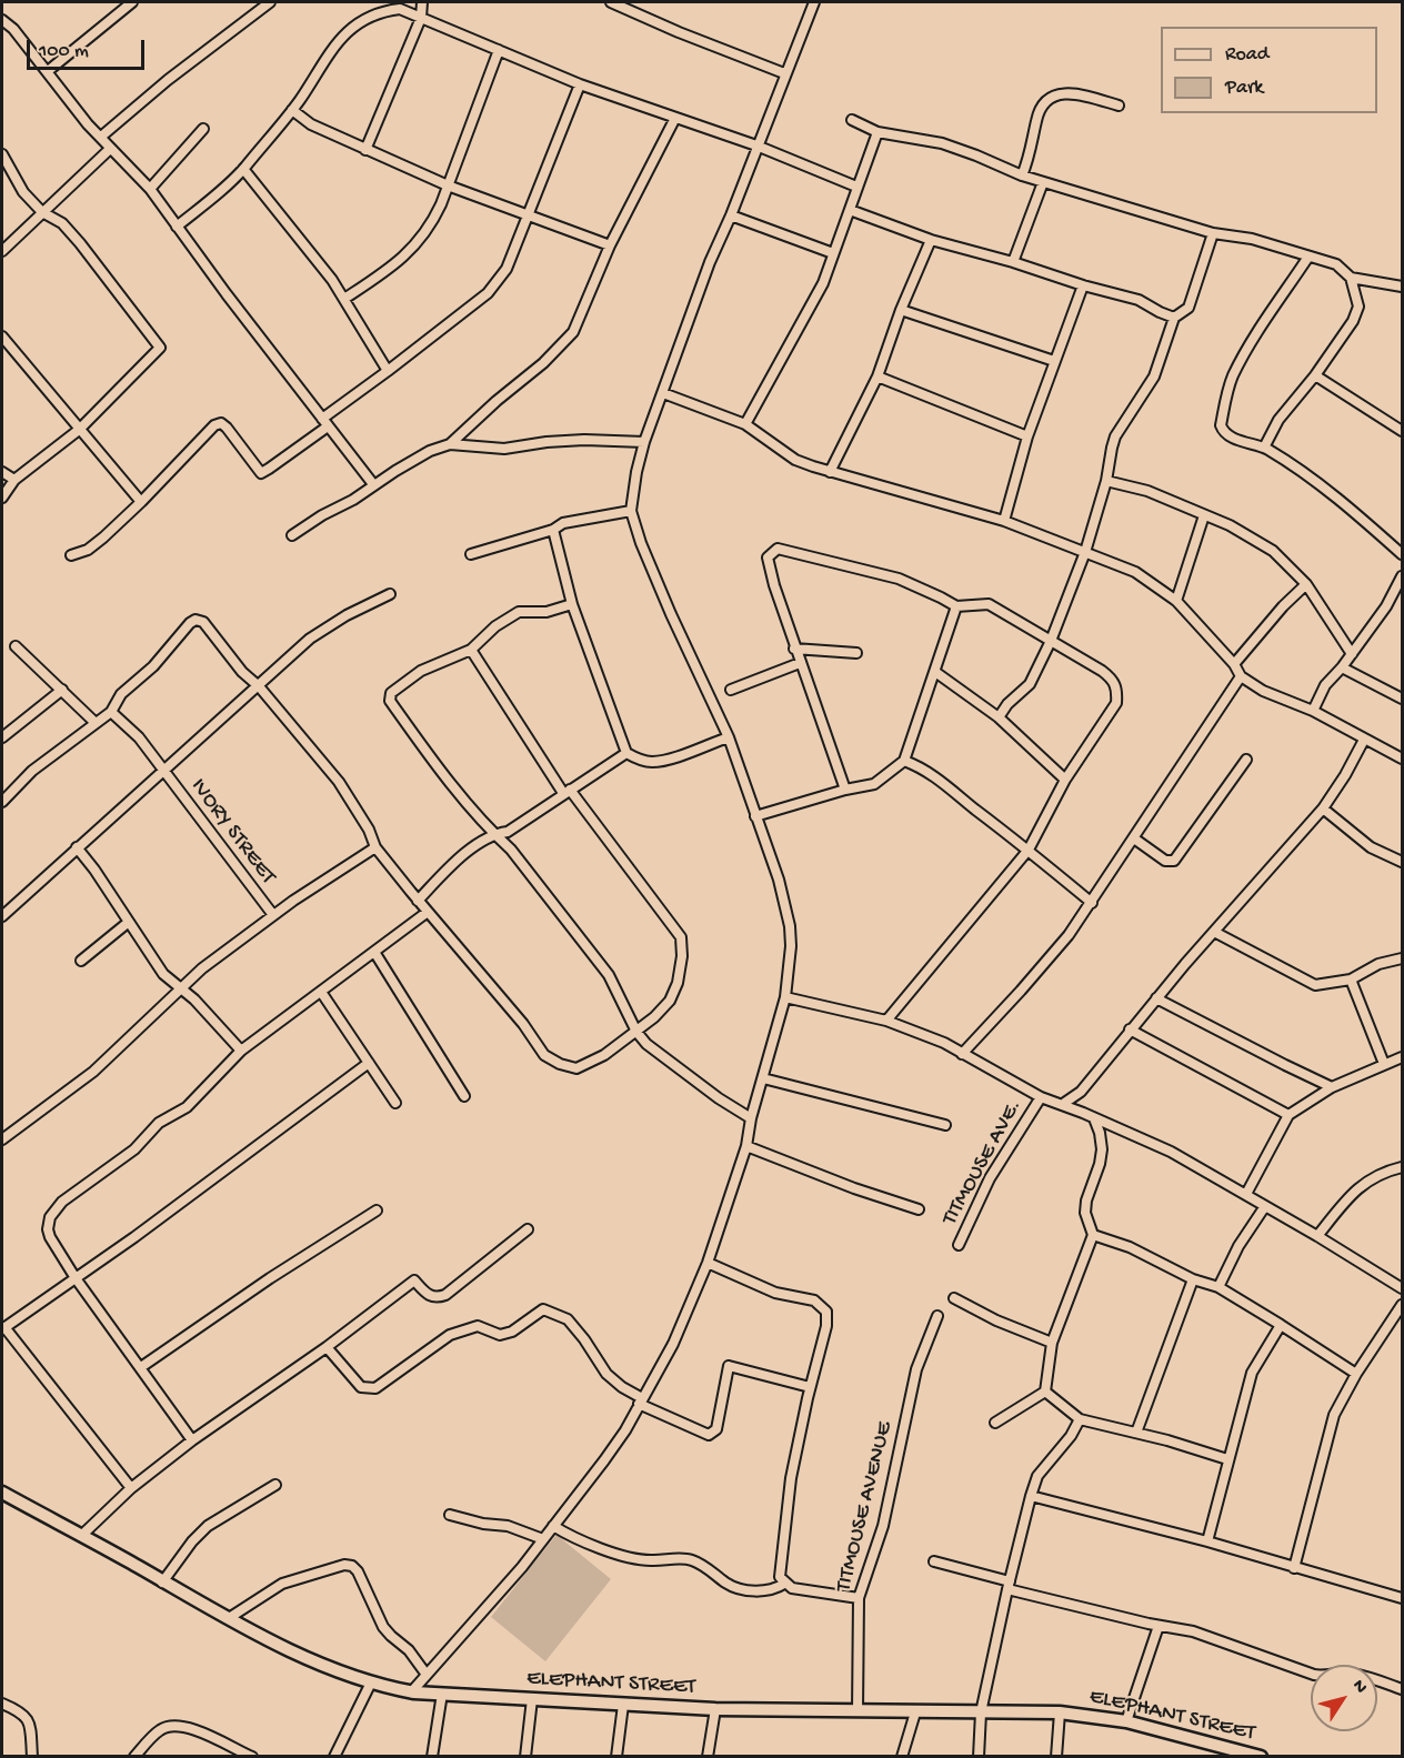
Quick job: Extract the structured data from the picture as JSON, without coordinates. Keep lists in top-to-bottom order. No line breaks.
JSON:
{"streets":{"main road":["ELEPHANT STREET"],"street":["IVORY STREET","TITMOUSE AVE.","TITMOUSE AVENUE"]},"crossings":[["TITMOUSE AVENUE","ELEPHANT STREET"]],"legend":["Road","Park"],"scale_bar":"100 m","north":"top right"}
